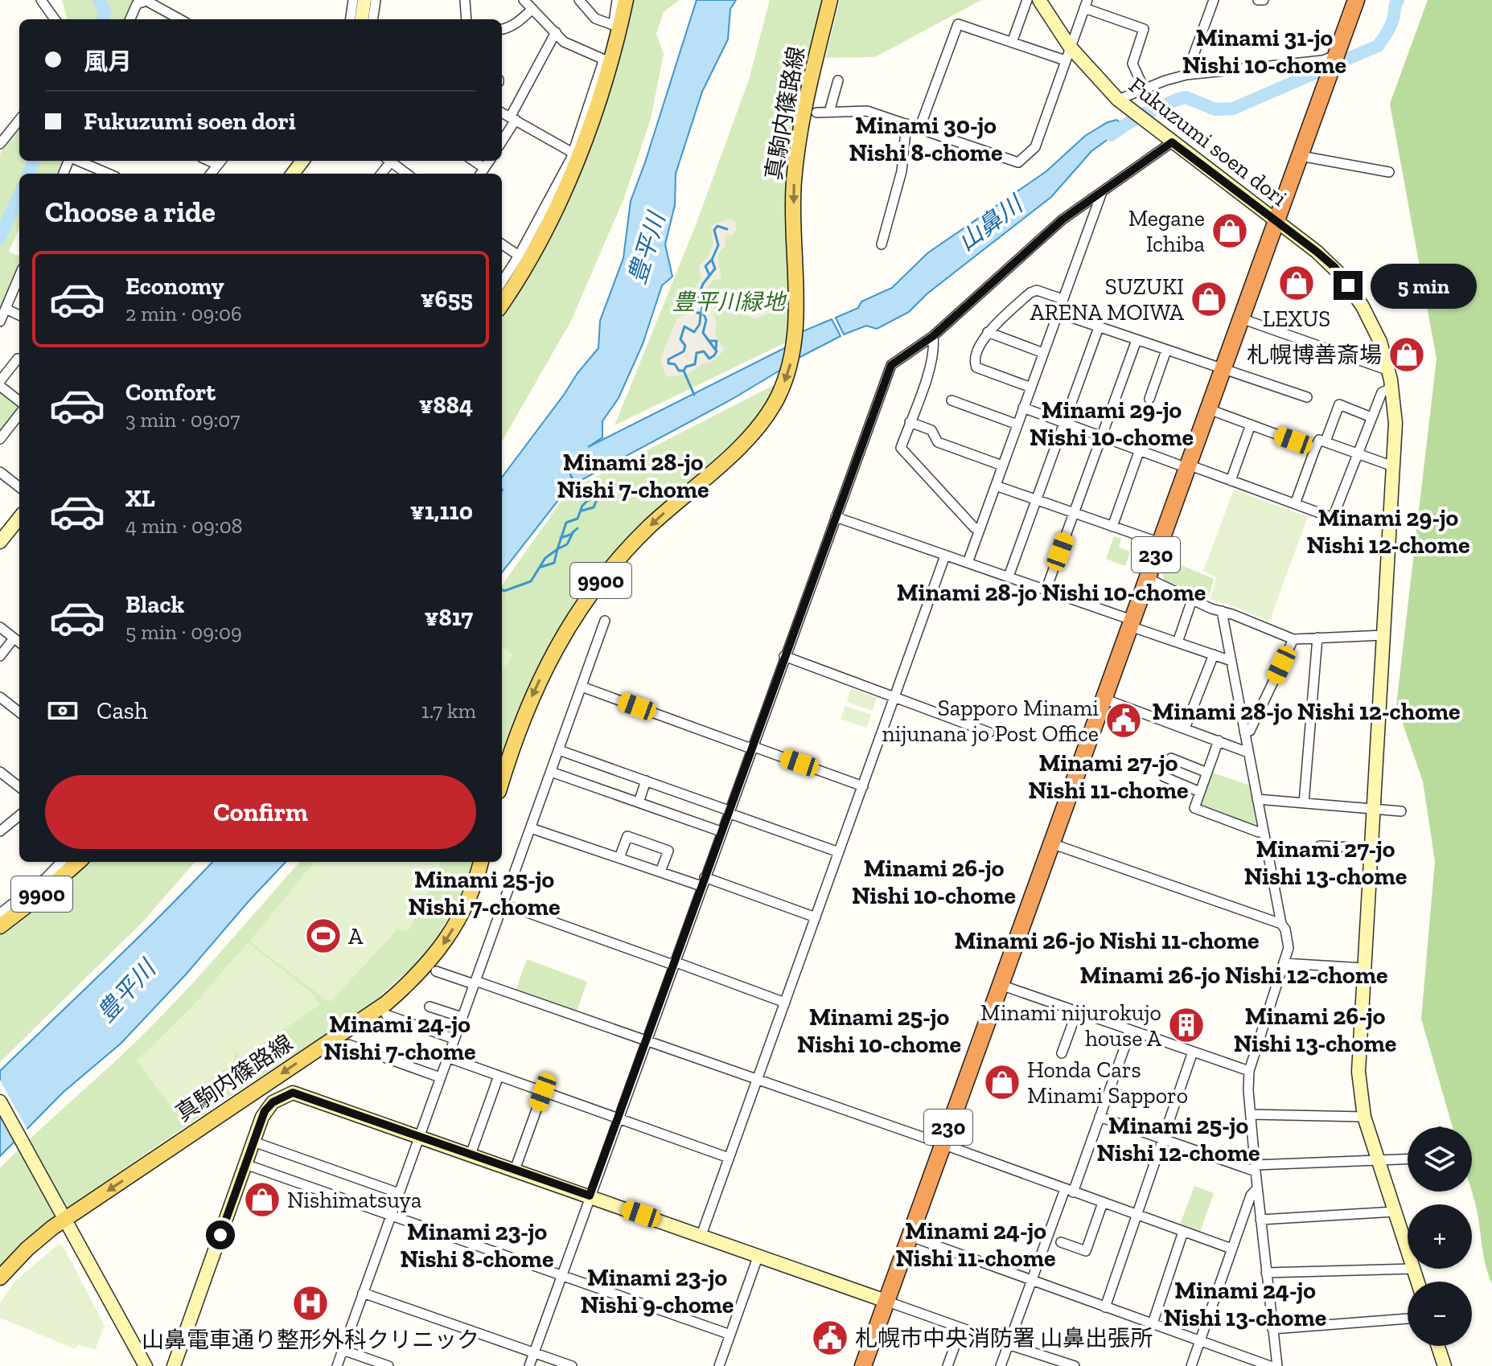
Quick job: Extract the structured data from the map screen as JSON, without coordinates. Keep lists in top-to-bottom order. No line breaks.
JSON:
{"streets":{"highway":["230"],"main road":["真駒内篠路線","9900"],"street":["Fukuzumi soen dori"]},"crossings":[["Fukuzumi soen dori","230"]],"one_way":["真駒内篠路線"],"districts":["Minami 31-jo Nishi 10-chome","Minami 30-jo Nishi 8-chome","Minami 29-jo Nishi 10-chome","Minami 28-jo Nishi 7-chome","Minami 29-jo Nishi 12-chome","Minami 28-jo Nishi 10-chome","Minami 28-jo Nishi 12-chome","Minami 27-jo Nishi 11-chome","Minami 27-jo Nishi 13-chome","Minami 26-jo Nishi 10-chome","Minami 25-jo Nishi 7-chome","Minami 26-jo Nishi 11-chome","Minami 26-jo Nishi 12-chome","Minami 26-jo Nishi 13-chome","Minami 25-jo Nishi 10-chome","Minami 24-jo Nishi 7-chome","Minami 25-jo Nishi 12-chome","Minami 24-jo Nishi 11-chome","Minami 23-jo Nishi 8-chome","Minami 23-jo Nishi 9-chome","Minami 24-jo Nishi 13-chome"],"water":["山鼻川","豊平川"],"parks":["豊平川緑地"],"places":{"shop":["Megane Ichiba","LEXUS","SUZUKI ARENA MOIWA","札幌博善斎場","Honda Cars Minami Sapporo","Nishimatsuya"],"public building":["Sapporo Minami nijunana jo Post Office","札幌市中央消防署 山鼻出張所"],"sports":["A"],"building":["Minami nijurokujo house A"],"hospital":["山鼻電車通り整形外科クリニック"]},"page":{"banner":["風月","Fukuzumi soen dori"],"heading":"Choose a ride","list":[{"name":"Economy","note":"2 min · 09:06","value":"¥655"},{"name":"Comfort","note":"3 min · 09:07","value":"¥884"},{"name":"XL","note":"4 min · 09:08","value":"¥1,110"},{"name":"Black","note":"5 min · 09:09","value":"¥817"}],"bubble":"5 min","pay":["Cash","1.7 km"],"buttons":"Confirm","map_buttons":["+","−"]}}
